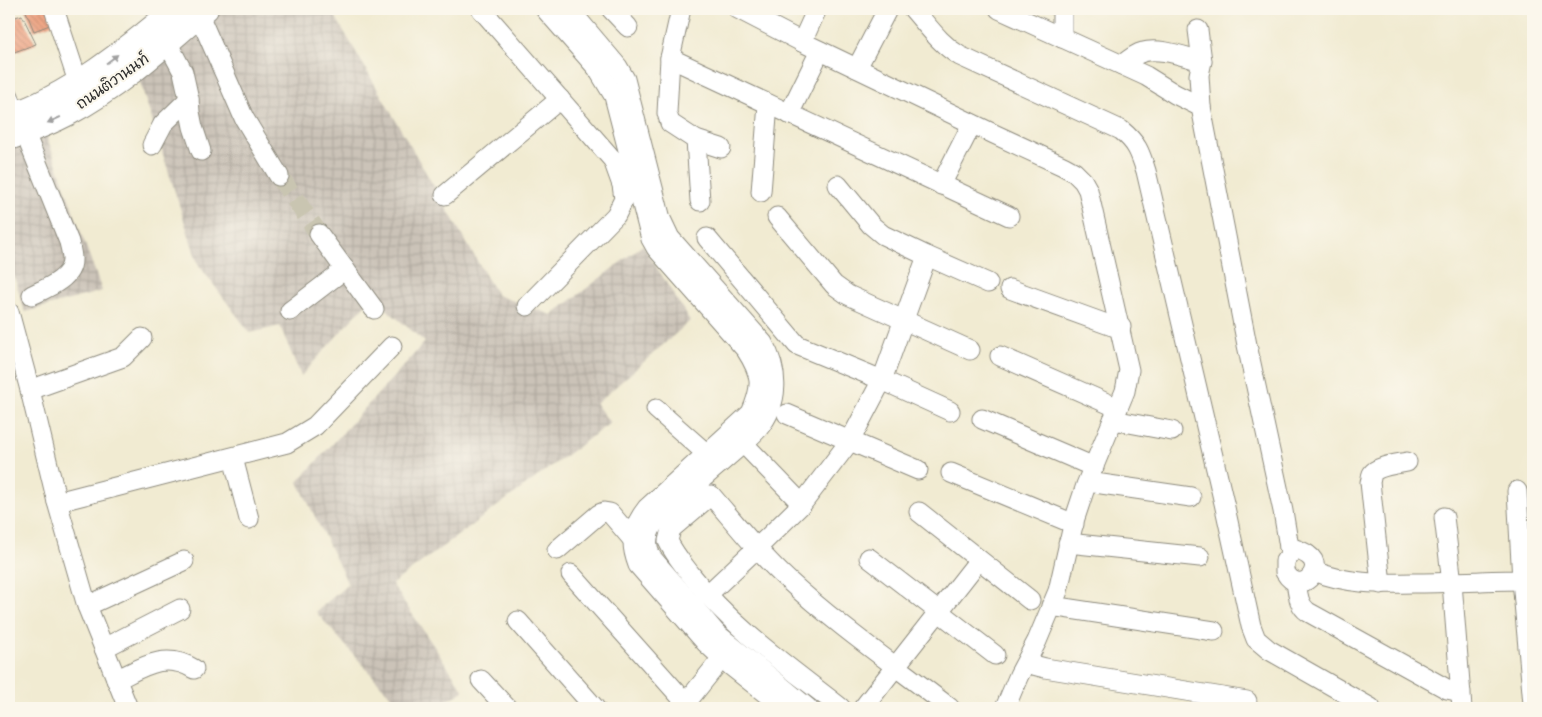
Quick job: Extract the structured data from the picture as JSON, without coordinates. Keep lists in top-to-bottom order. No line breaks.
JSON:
{"streets":{"main road":["ถนนติวานนท์"]}}
